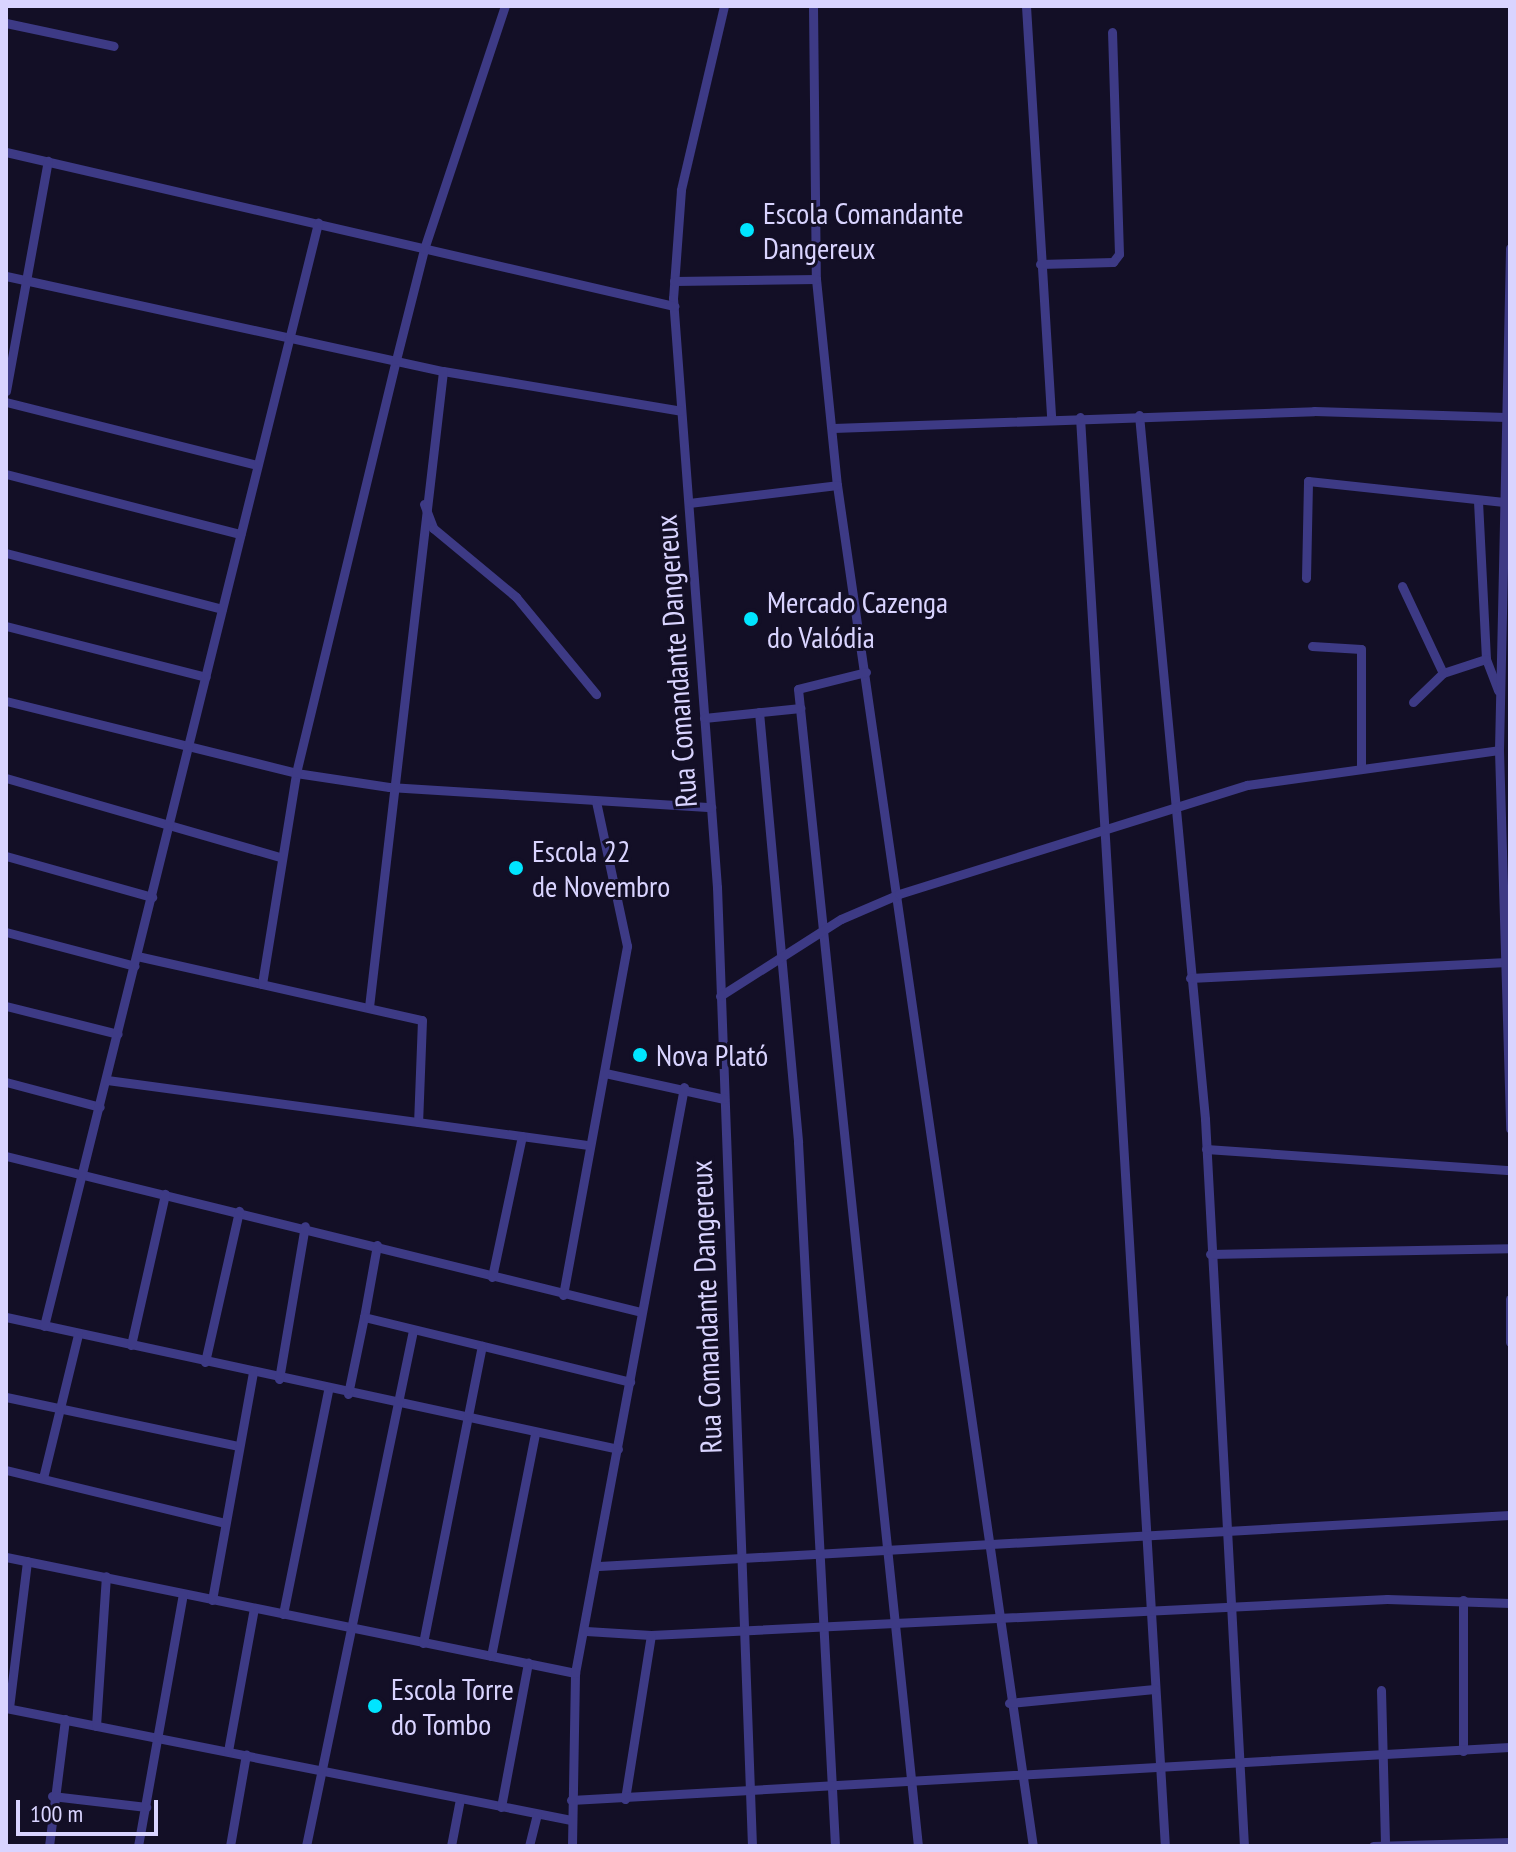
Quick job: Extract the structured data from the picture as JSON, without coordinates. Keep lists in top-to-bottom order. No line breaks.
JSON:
{"streets":{"street":["Rua Comandante Dangereux"]},"places":["Escola Comandante Dangereux","Mercado Cazenga do Valódia","Escola 22 de Novembro","Nova Plató","Escola Torre do Tombo"],"scale_bar":"100 m"}
